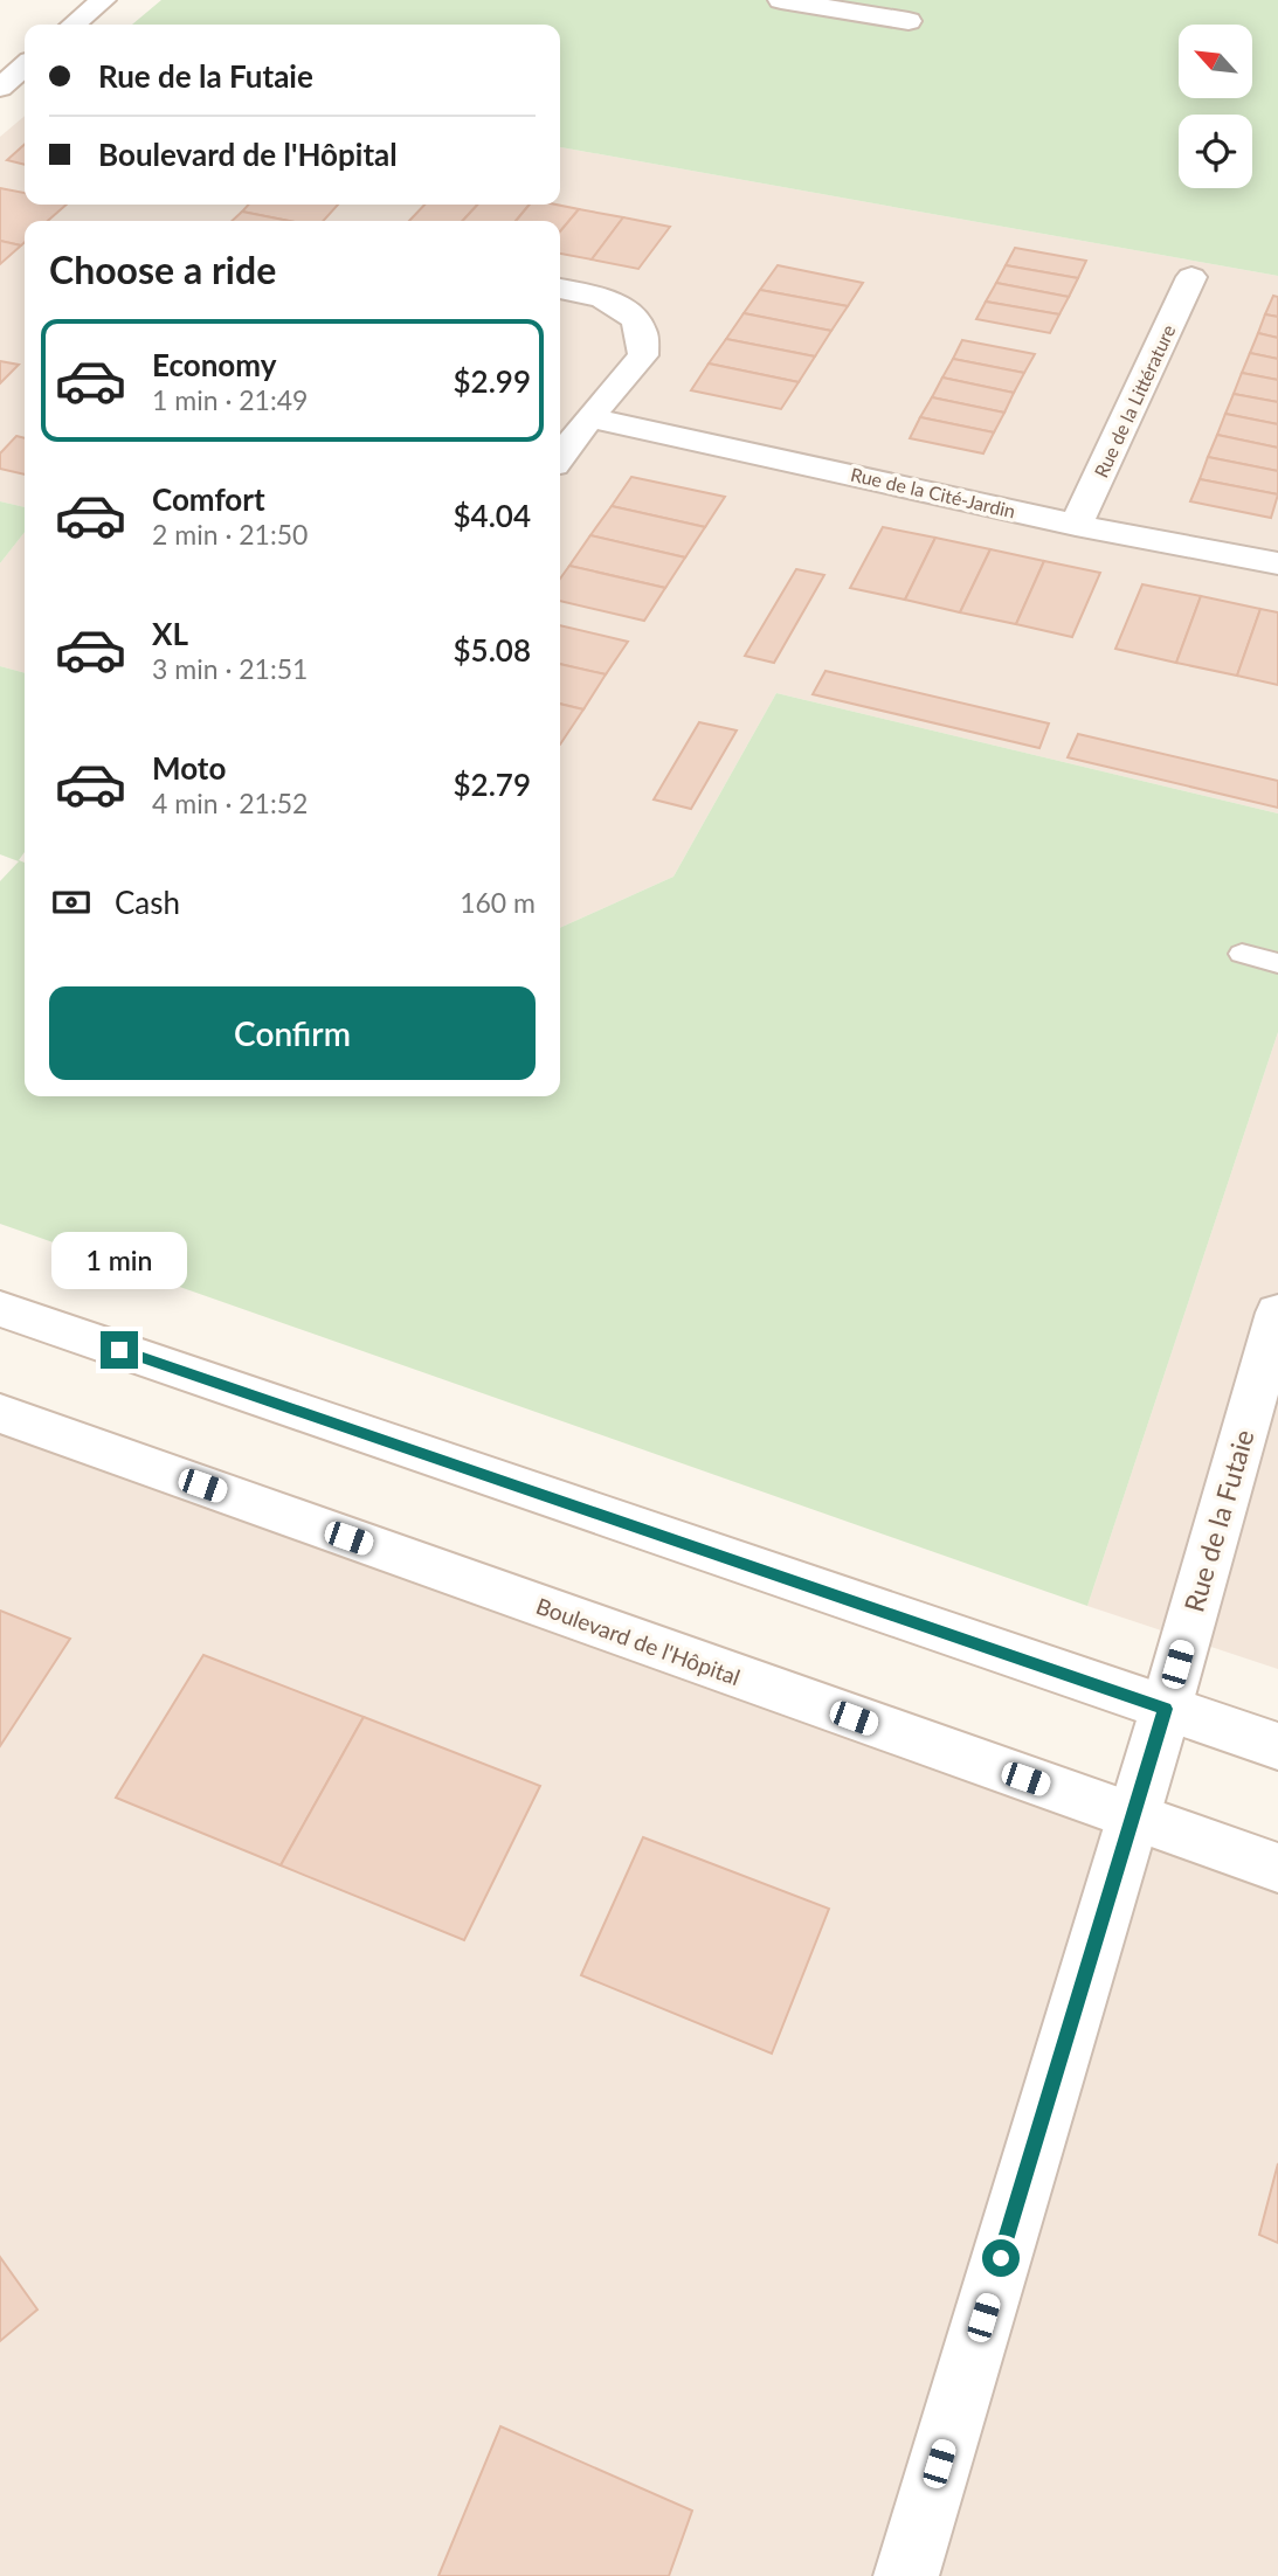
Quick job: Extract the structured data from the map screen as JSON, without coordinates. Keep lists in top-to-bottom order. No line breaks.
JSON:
{"streets":{"street":["Rue de la Littérature","Rue de la Cité-Jardin","Rue de la Futaie","Boulevard de l'Hôpital"]},"crossings":[["Rue de la Littérature","Rue de la Cité-Jardin"],["Rue de la Futaie","Boulevard de l'Hôpital"]],"north":"top left","page":{"banner":["Rue de la Futaie","Boulevard de l'Hôpital"],"heading":"Choose a ride","list":[{"name":"Economy","note":"1 min · 21:49","value":"$2.99"},{"name":"Comfort","note":"2 min · 21:50","value":"$4.04"},{"name":"XL","note":"3 min · 21:51","value":"$5.08"},{"name":"Moto","note":"4 min · 21:52","value":"$2.79"}],"pay":["Cash","160 m"],"buttons":"Confirm","bubble":"1 min"}}
